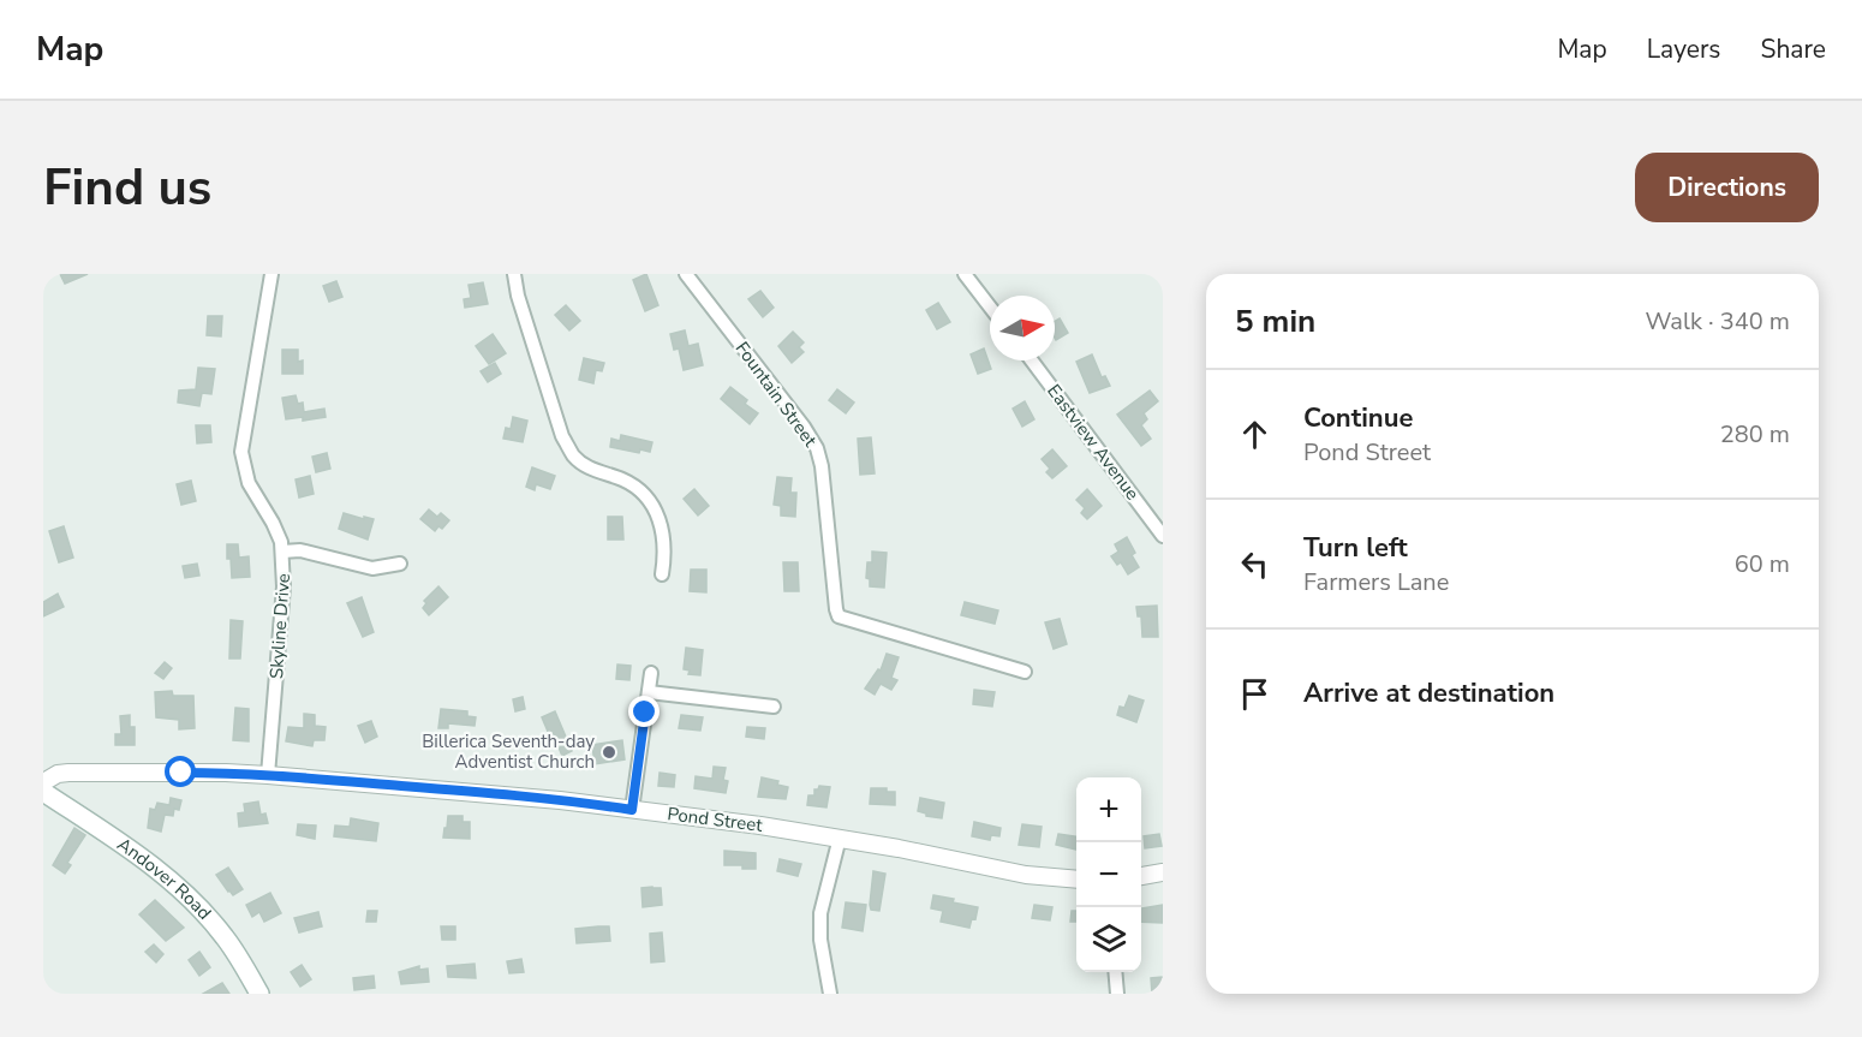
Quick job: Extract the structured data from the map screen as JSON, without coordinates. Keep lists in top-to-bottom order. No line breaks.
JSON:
{"streets":{"main road":["Andover Road"],"street":["Fountain Street","Eastview Avenue","Skyline Drive","Pond Street"]},"crossings":[["Skyline Drive","Pond Street"]],"places":["Billerica Seventh-day Adventist Church"],"north":"right","page":{"header":"Map","nav":["Map","Layers","Share"],"buttons":"Directions","title":"Find us","heading":["5 min","Walk · 340 m"],"list":[["Continue","Pond Street","280 m"],["Turn left","Farmers Lane","60 m"],"Arrive at destination"],"map_buttons":["+","−"]}}
